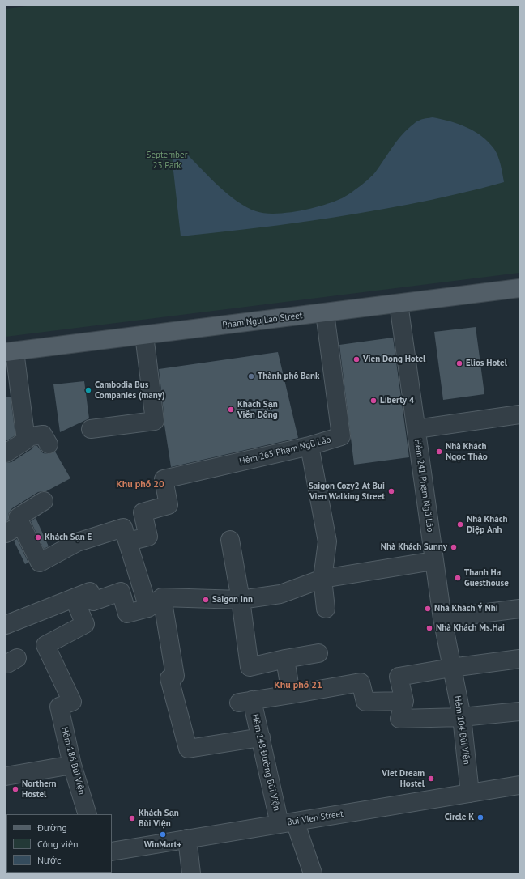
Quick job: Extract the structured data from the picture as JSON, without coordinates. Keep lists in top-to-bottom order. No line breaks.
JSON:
{"streets":{"main road":["Pham Ngu Lao Street"],"street":["Hẻm 265 Phạm Ngũ Lão","Hẻm 241 Phạm Ngũ Lão","Hẻm 104 Bùi Viện","Hẻm 186 Bùi Viện","Hẻm 148 Đường Bùi Viện","Bui Vien Street"]},"crossings":[["Pham Ngu Lao Street","Hẻm 265 Phạm Ngũ Lão"],["Pham Ngu Lao Street","Hẻm 241 Phạm Ngũ Lão"],["Hẻm 241 Phạm Ngũ Lão","Hẻm 104 Bùi Viện"],["Hẻm 104 Bùi Viện","Bui Vien Street"],["Hẻm 148 Đường Bùi Viện","Bui Vien Street"]],"districts":["Khu phố 20","Khu phố 21"],"parks":["September 23 Park"],"places":["Vien Dong Hotel","Elios Hotel","Thành phố Bank","Cambodia Bus Companies (many)","Liberty 4","Khách Sạn Viễn Đông","Nhà Khách Ngọc Thảo","Saigon Cozy2 At Bui Vien Walking Street","Nhà Khách Diệp Anh","Khách Sạn E","Nhà Khách Sunny","Thanh Ha Guesthouse","Saigon Inn","Nhà Khách Ý Nhi","Nhà Khách Ms.Hai","Viet Dream Hostel","Northern Hostel","Circle K","Khách Sạn Bùi Viện","WinMart+"],"legend":["Đường","Công viên","Nước"]}
